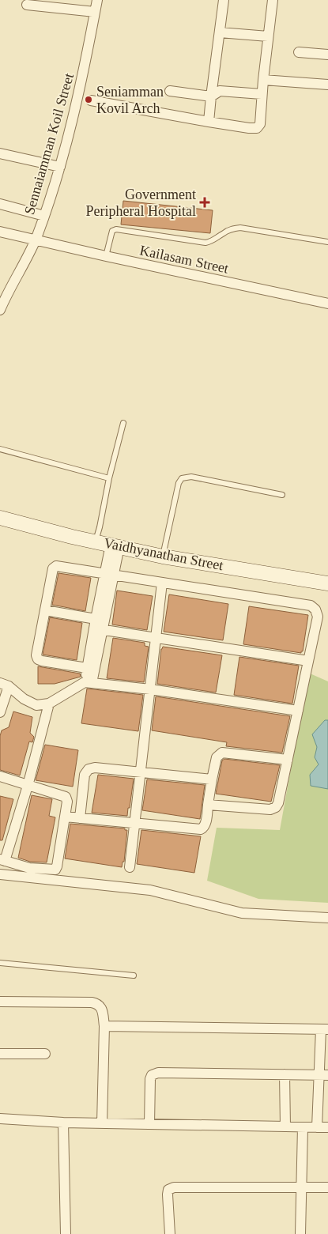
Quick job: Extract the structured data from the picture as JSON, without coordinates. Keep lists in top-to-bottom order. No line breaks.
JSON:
{"streets":{"main road":["Vaidhyanathan Street"],"street":["Sennaiamman Koil Street","Kailasam Street"]},"crossings":[["Sennaiamman Koil Street","Kailasam Street"]],"places":{"other":["Seniamman Kovil Arch"],"health":["Government Peripheral Hospital"]}}
